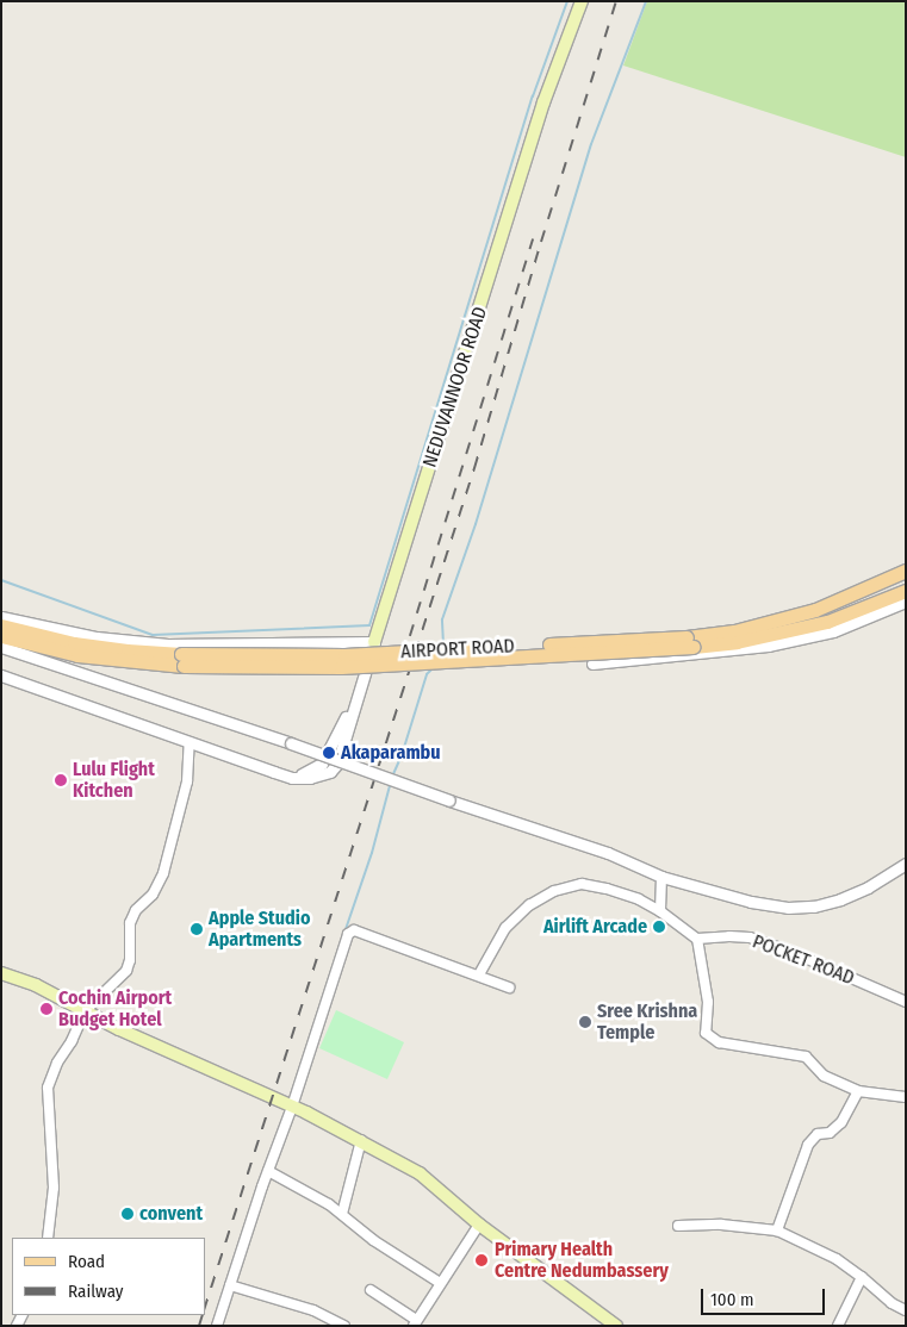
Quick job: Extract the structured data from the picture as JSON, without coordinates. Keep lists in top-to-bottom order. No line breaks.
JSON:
{"streets":{"main road":["NEDUVANNOOR ROAD","AIRPORT ROAD"],"street":["POCKET ROAD"]},"places":["Akaparambu","Lulu Flight Kitchen","Airlift Arcade","Apple Studio Apartments","Cochin Airport Budget Hotel","Sree Krishna Temple","convent","Primary Health Centre Nedumbassery"],"legend":["Road","Railway"],"scale_bar":"100 m"}
